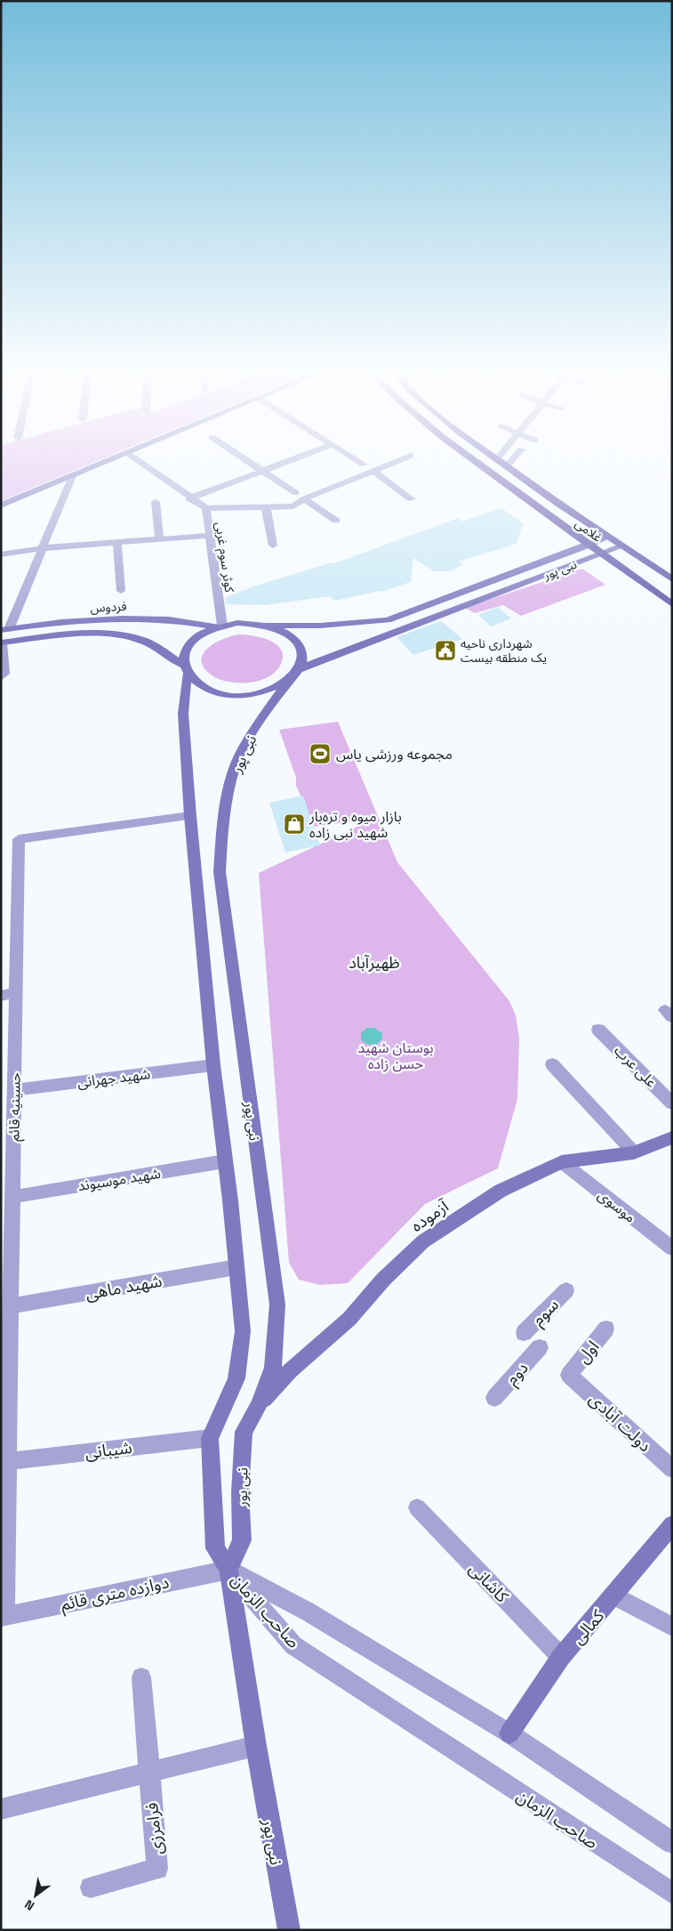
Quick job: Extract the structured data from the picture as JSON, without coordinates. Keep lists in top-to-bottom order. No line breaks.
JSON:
{"streets":{"main road":["غلامی","نبی پور","فردوس","آزموده","کمالی"],"street":["کوثر سوم غربی","علی عرب","شهید جهرانی","حسینیه قائم","شهید موسیوند","موسوی","شهید ماهی","سوم","اول","دوم","دولت آبادی","شیبانی","کاشانی","دوازده متری قائم","صاحب الزمان","فرامرزی"]},"crossings":[["غلامی","نبی پور"],["کوثر سوم غربی","نبی پور"],["کوثر سوم غربی","فردوس"],["نبی پور","فردوس"],["نبی پور","آزموده"],["نبی پور","شیبانی"],["نبی پور","دوازده متری قائم"],["نبی پور","صاحب الزمان"],["شهید جهرانی","حسینیه قائم"],["حسینیه قائم","شهید موسیوند"],["حسینیه قائم","شهید ماهی"],["حسینیه قائم","شیبانی"],["حسینیه قائم","دوازده متری قائم"],["موسوی","آزموده"],["اول","دولت آبادی"],["کاشانی","کمالی"],["دوازده متری قائم","صاحب الزمان"],["صاحب الزمان","کمالی"]],"districts":["ظهیرآباد"],"parks":["بوستان شهید حسن زاده"],"places":{"public building":["شهرداری ناحیه یک منطقه بیست"],"sports":["مجموعه ورزشی یاس"],"shop":["بازار میوه و تره‌بار شهید نبی زاده"]},"north":"bottom left"}
